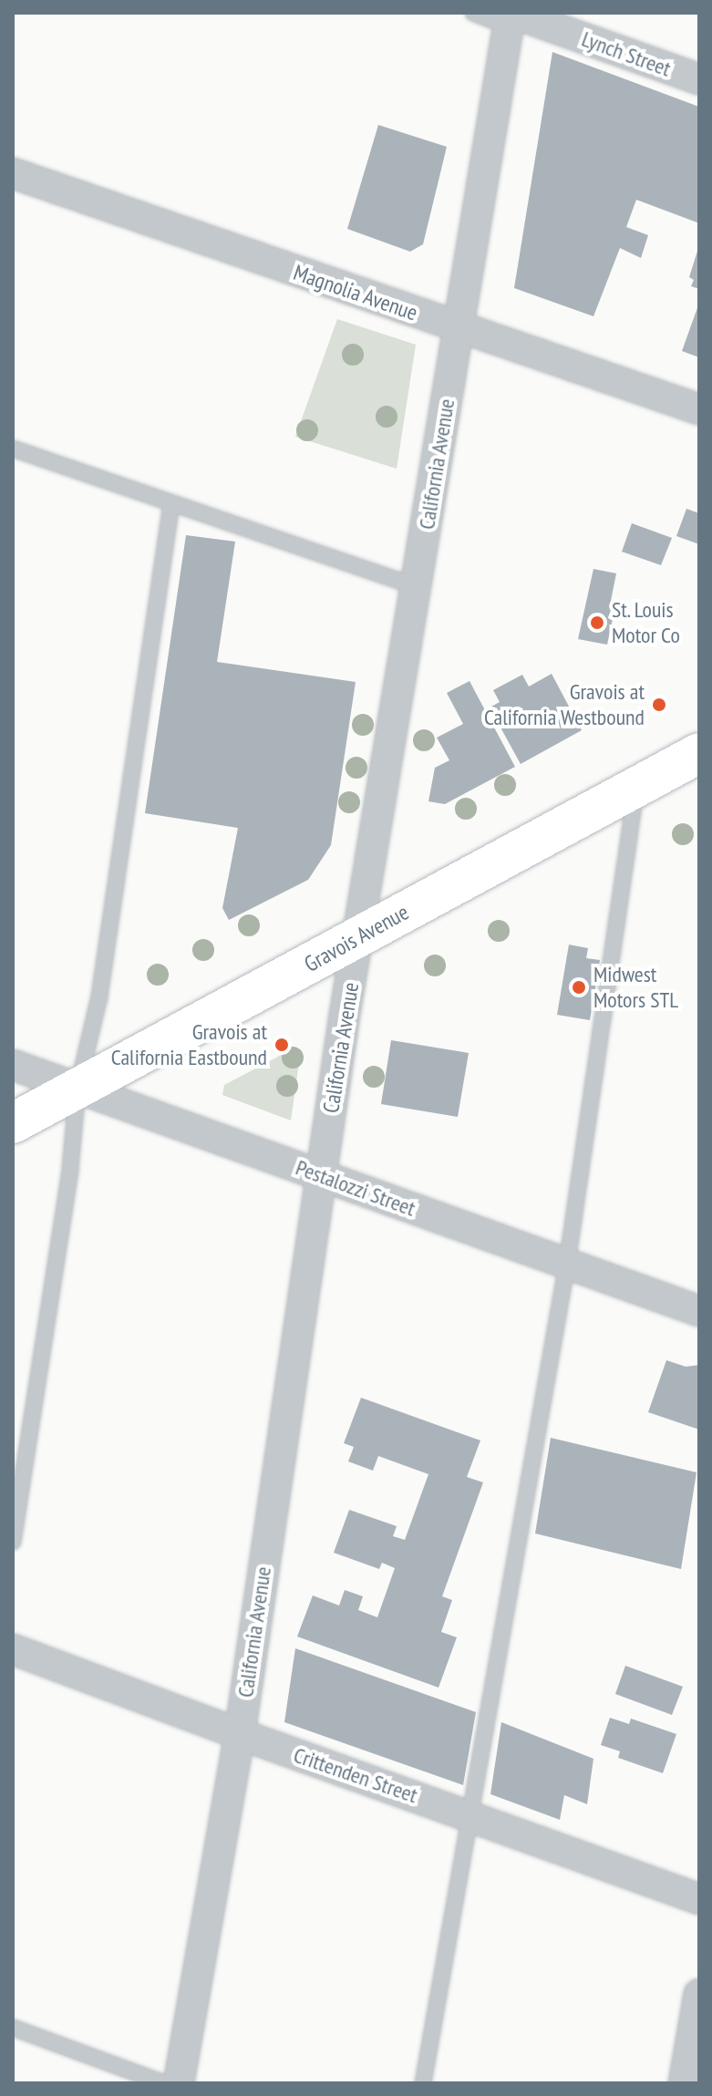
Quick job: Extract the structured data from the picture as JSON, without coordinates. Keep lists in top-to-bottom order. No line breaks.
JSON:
{"streets":{"main road":["Gravois Avenue"],"street":["Lynch Street","Magnolia Avenue","California Avenue","Pestalozzi Street","Crittenden Street"]},"crossings":[["Lynch Street","California Avenue"],["Magnolia Avenue","California Avenue"],["California Avenue","Gravois Avenue"],["California Avenue","Pestalozzi Street"],["California Avenue","Crittenden Street"],["Gravois Avenue","Pestalozzi Street"]],"places":["St. Louis Motor Co","Gravois at California Westbound","Midwest Motors STL","Gravois at California Eastbound"]}
